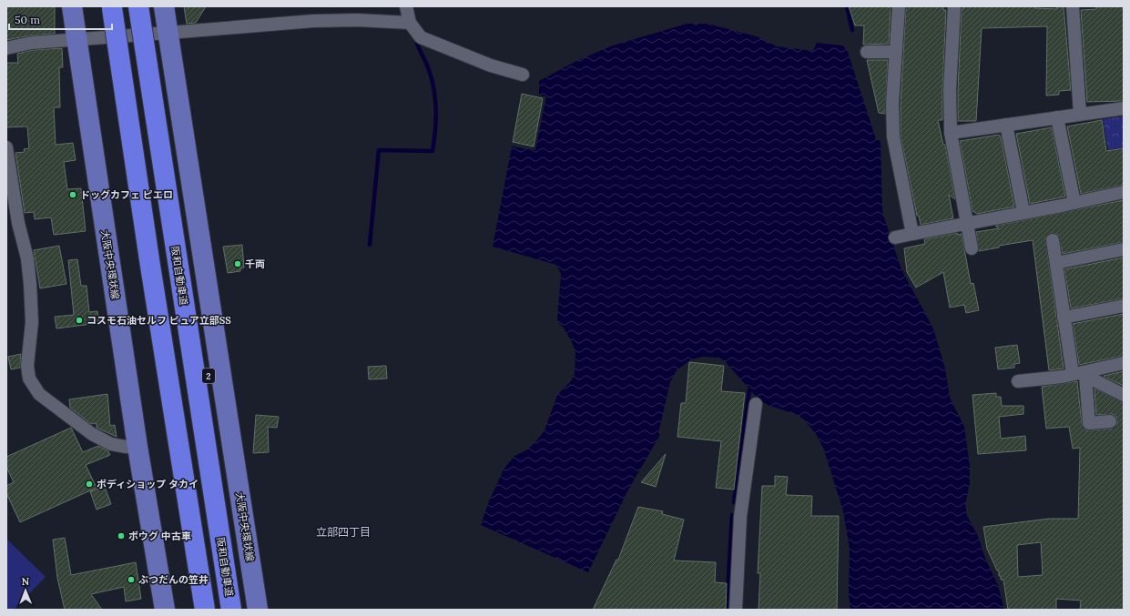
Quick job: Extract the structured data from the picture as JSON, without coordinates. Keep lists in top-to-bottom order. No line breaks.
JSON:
{"streets":{"highway":["阪和自動車道"],"main road":["大阪中央環状線","2"]},"districts":["立部四丁目"],"places":["ドッグカフェ ピエロ","千両","コスモ石油セルフ ピュア立部SS","ボディショップ タカイ","ボウグ 中古車","ぶつだんの笠井"],"scale_bar":"50 m","north":"top"}
